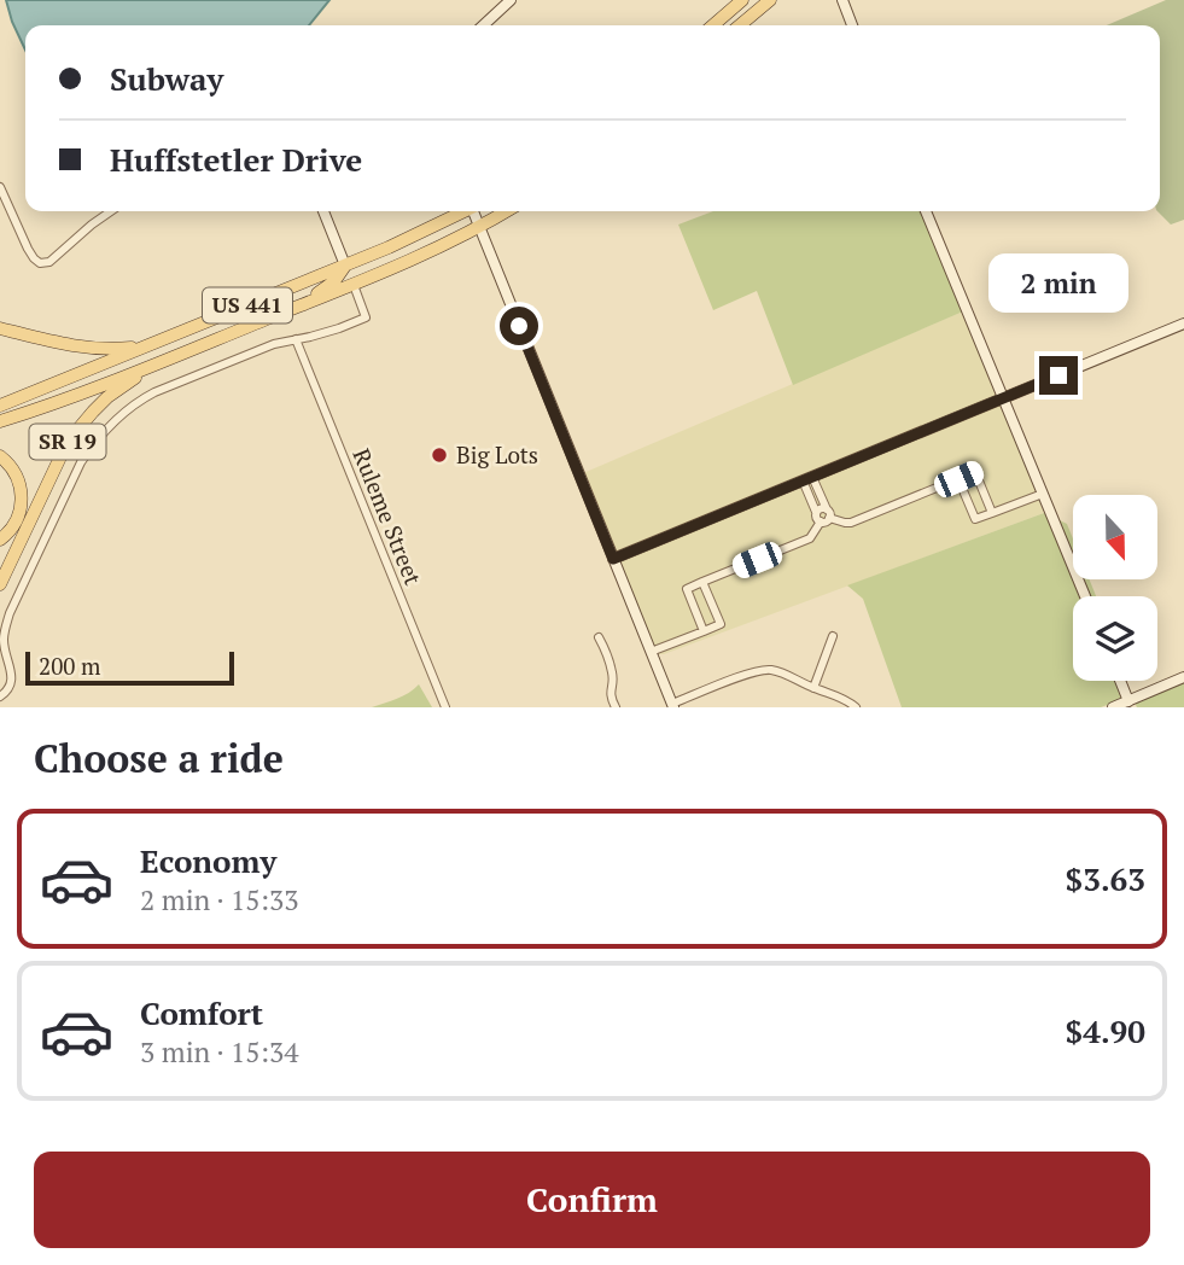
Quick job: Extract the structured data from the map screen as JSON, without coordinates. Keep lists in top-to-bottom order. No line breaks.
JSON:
{"streets":{"main road":["US 441","SR 19"],"street":["Ruleme Street"]},"crossings":[["US 441","SR 19"]],"places":["Big Lots"],"scale_bar":"200 m","north":"bottom","page":{"banner":["Subway","Huffstetler Drive"],"bubble":"2 min","scale":"200 m","heading":"Choose a ride","list":[{"name":"Economy","note":"2 min · 15:33","value":"$3.63"},{"name":"Comfort","note":"3 min · 15:34","value":"$4.90"}],"buttons":"Confirm"}}
